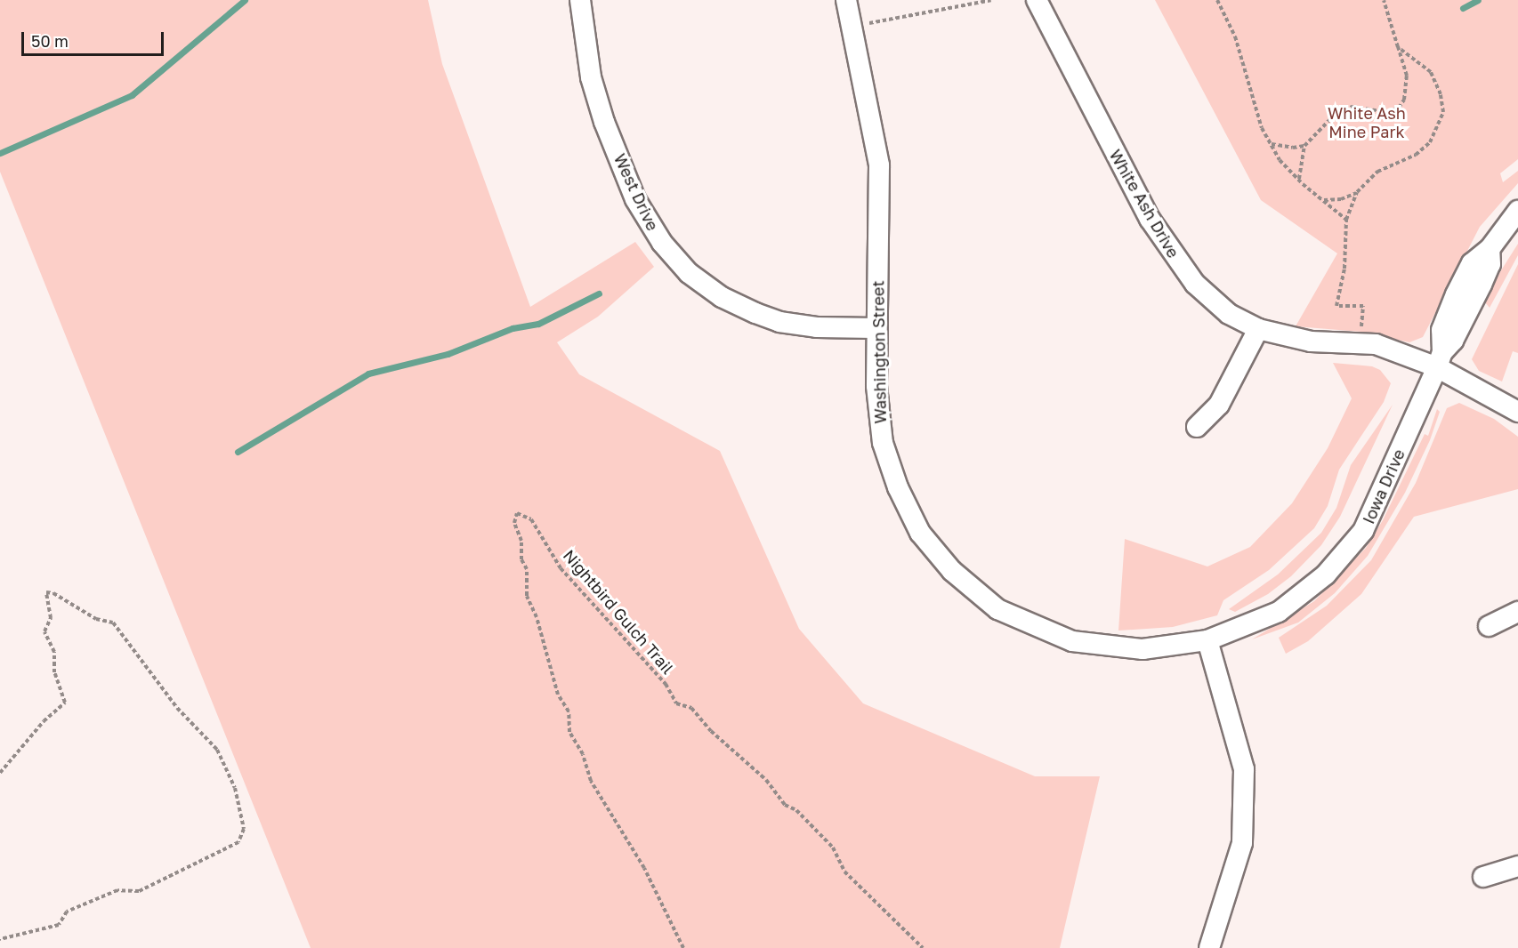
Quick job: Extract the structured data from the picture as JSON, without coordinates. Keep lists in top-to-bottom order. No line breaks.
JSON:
{"streets":{"street":["West Drive","White Ash Drive","Washington Street","Iowa Drive"],"path":["Nightbird Gulch Trail"]},"crossings":[["West Drive","Washington Street"],["White Ash Drive","Iowa Drive"],["Washington Street","Iowa Drive"]],"parks":["White Ash Mine Park"],"scale_bar":"50 m"}
